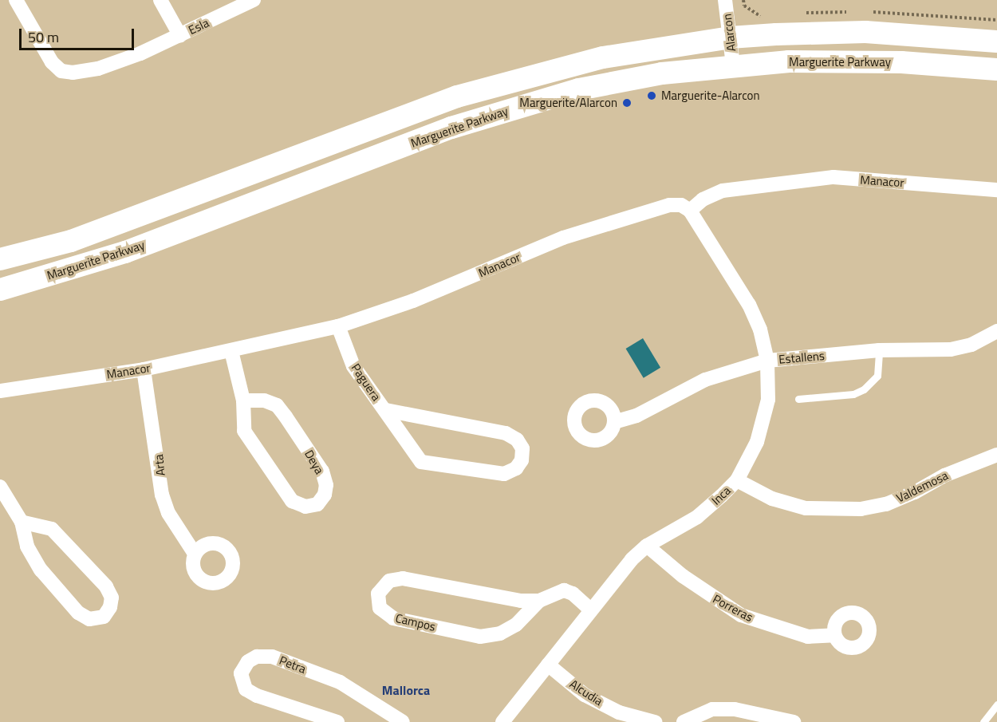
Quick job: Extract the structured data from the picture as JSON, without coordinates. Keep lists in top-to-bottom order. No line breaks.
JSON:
{"streets":{"main road":["Marguerite Parkway"],"street":["Esla","Alarcon","Manacor","Estallens","Paguera","Deya","Arta","Valdemosa","Inca","Porreras","Campos","Petra","Alcudia"]},"crossings":[["Alarcon","Marguerite Parkway"],["Manacor","Paguera"],["Manacor","Deya"],["Manacor","Arta"],["Manacor","Inca"],["Estallens","Inca"],["Valdemosa","Inca"],["Inca","Porreras"],["Inca","Campos"],["Inca","Alcudia"]],"districts":["Mallorca"],"places":["Marguerite-Alarcon","Marguerite/Alarcon"],"scale_bar":"50 m"}
